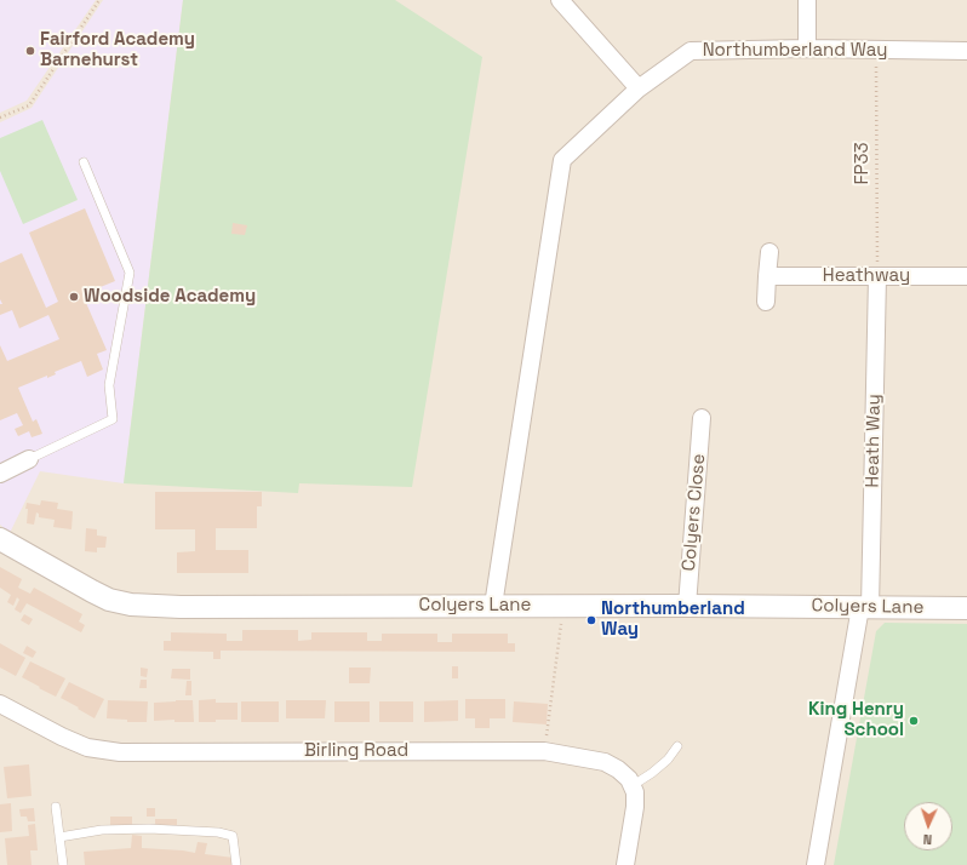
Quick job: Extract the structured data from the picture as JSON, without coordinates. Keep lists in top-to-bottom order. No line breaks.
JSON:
{"streets":{"street":["Northumberland Way","Heathway","Heath Way","Colyers Close","Colyers Lane","Birling Road"],"path":["FP33"]},"crossings":[["Northumberland Way","FP33"],["Northumberland Way","Colyers Lane"],["FP33","Heathway"],["FP33","Heath Way"],["Heathway","Heath Way"],["Heath Way","Colyers Lane"],["Colyers Close","Colyers Lane"]],"places":["Fairford Academy Barnehurst","Woodside Academy","Northumberland Way","King Henry School"],"north":"bottom"}
